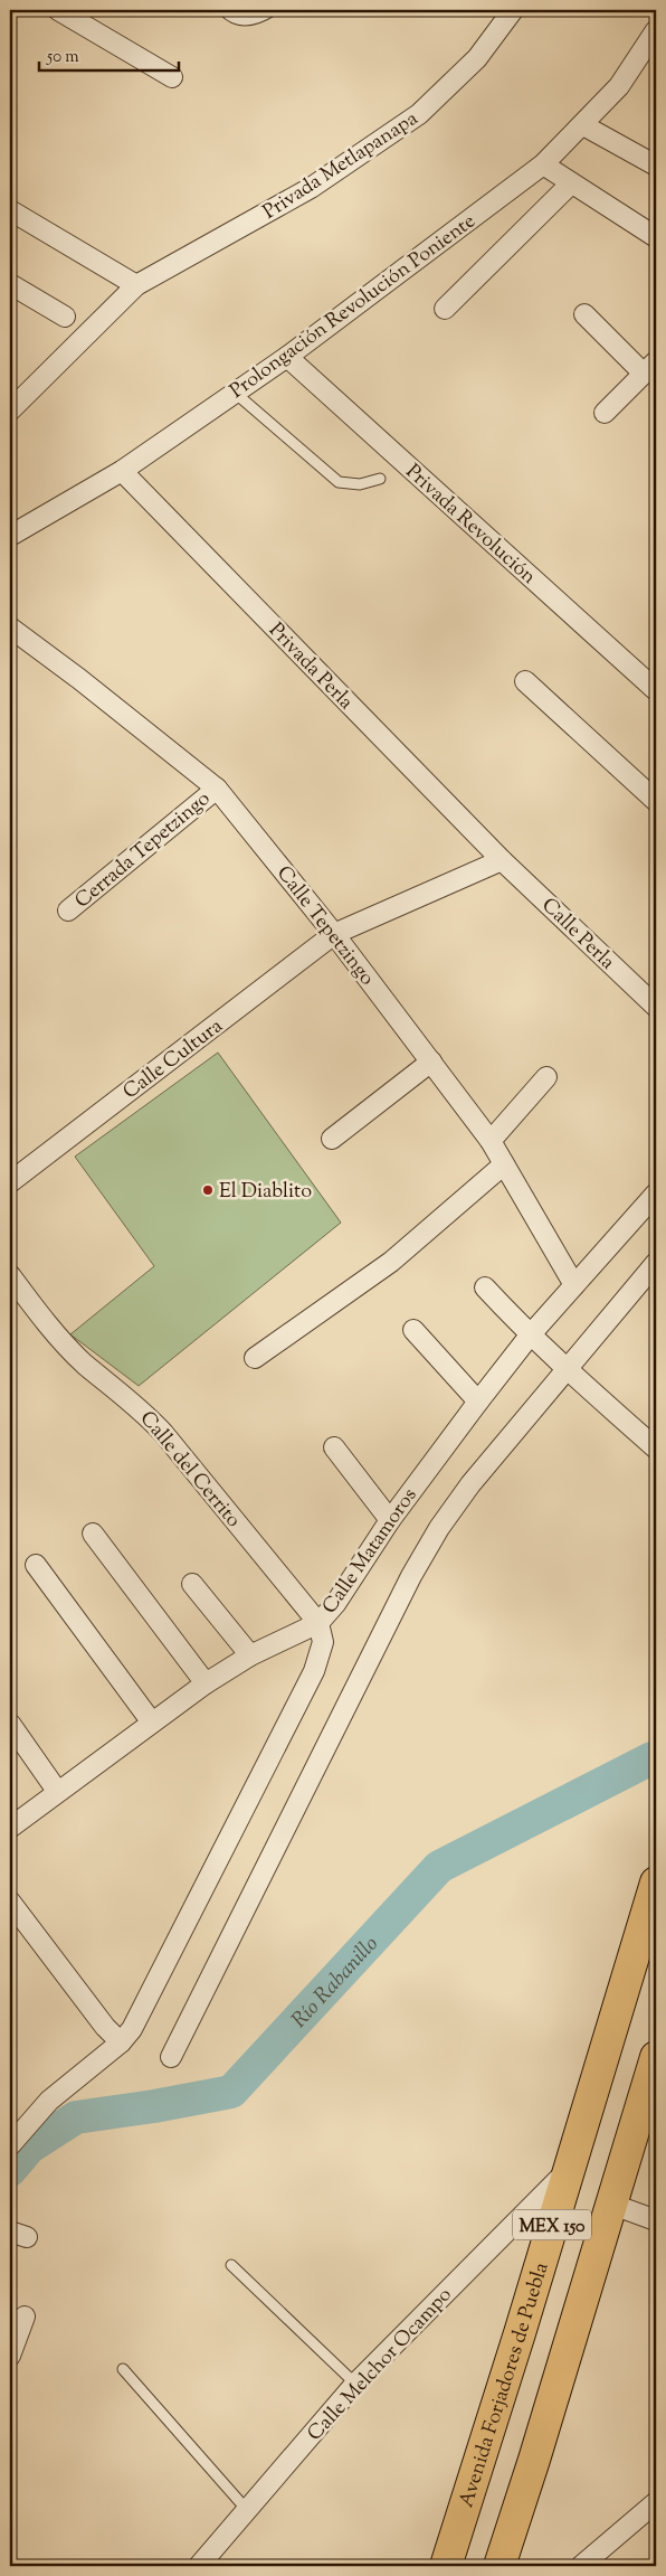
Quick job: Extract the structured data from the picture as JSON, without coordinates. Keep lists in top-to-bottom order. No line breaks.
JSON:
{"streets":{"main road":["MEX 150","Avenida Forjadores de Puebla"],"street":["Privada Metlapanapa","Prolongación Revolución Poniente","Privada Revolución","Privada Perla","Cerrada Tepetzingo","Calle Tepetzingo","Calle Perla","Calle Cultura","Calle del Cerrito","Calle Matamoros","Calle Melchor Ocampo"]},"crossings":[["Prolongación Revolución Poniente","Privada Revolución"],["Prolongación Revolución Poniente","Privada Perla"],["Privada Perla","Calle Perla"],["Privada Perla","Calle Cultura"],["Cerrada Tepetzingo","Calle Tepetzingo"],["Calle Tepetzingo","Calle Cultura"],["Calle Tepetzingo","Calle Matamoros"],["Calle Perla","Calle Cultura"],["Calle del Cerrito","Calle Matamoros"],["Calle Melchor Ocampo","Avenida Forjadores de Puebla"]],"water":["Río Rabanillo"],"places":["El Diablito"],"scale_bar":"50 m"}
